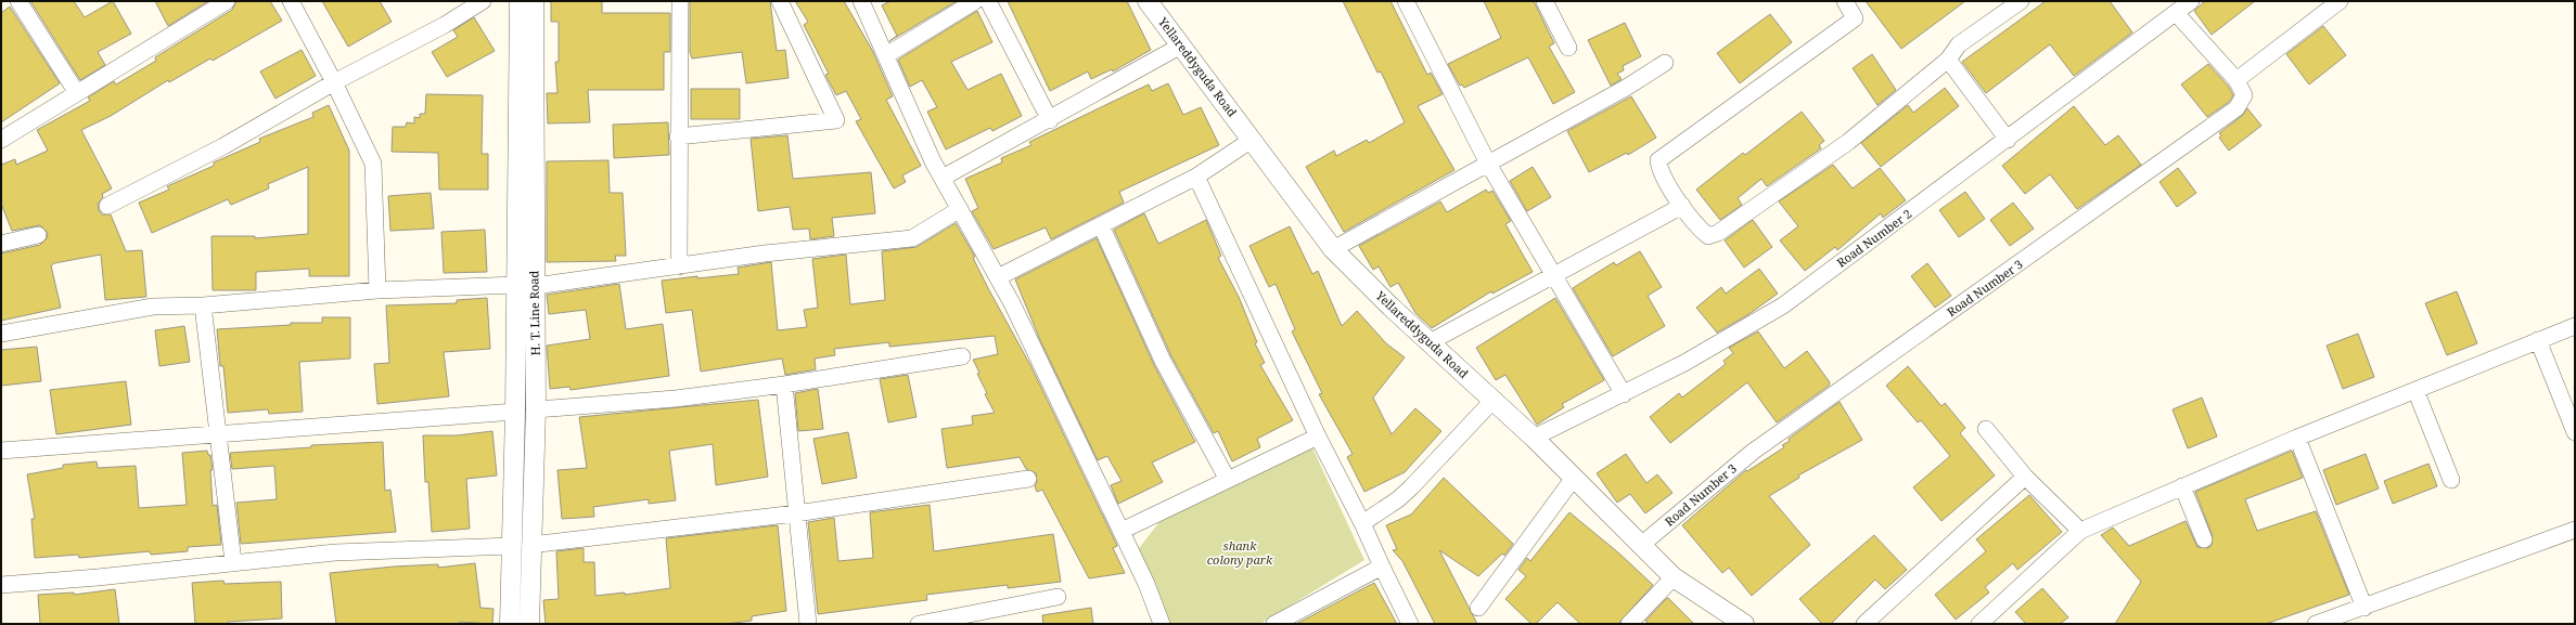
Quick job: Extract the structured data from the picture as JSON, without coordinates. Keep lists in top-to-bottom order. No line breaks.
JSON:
{"streets":{"street":["Yellareddyguda Road","Road Number 2","Road Number 3","H. T. Line Road"]},"crossings":[["Yellareddyguda Road","Road Number 2"],["Yellareddyguda Road","Road Number 3"],["Road Number 2","Road Number 3"]],"parks":["shank colony park"]}
